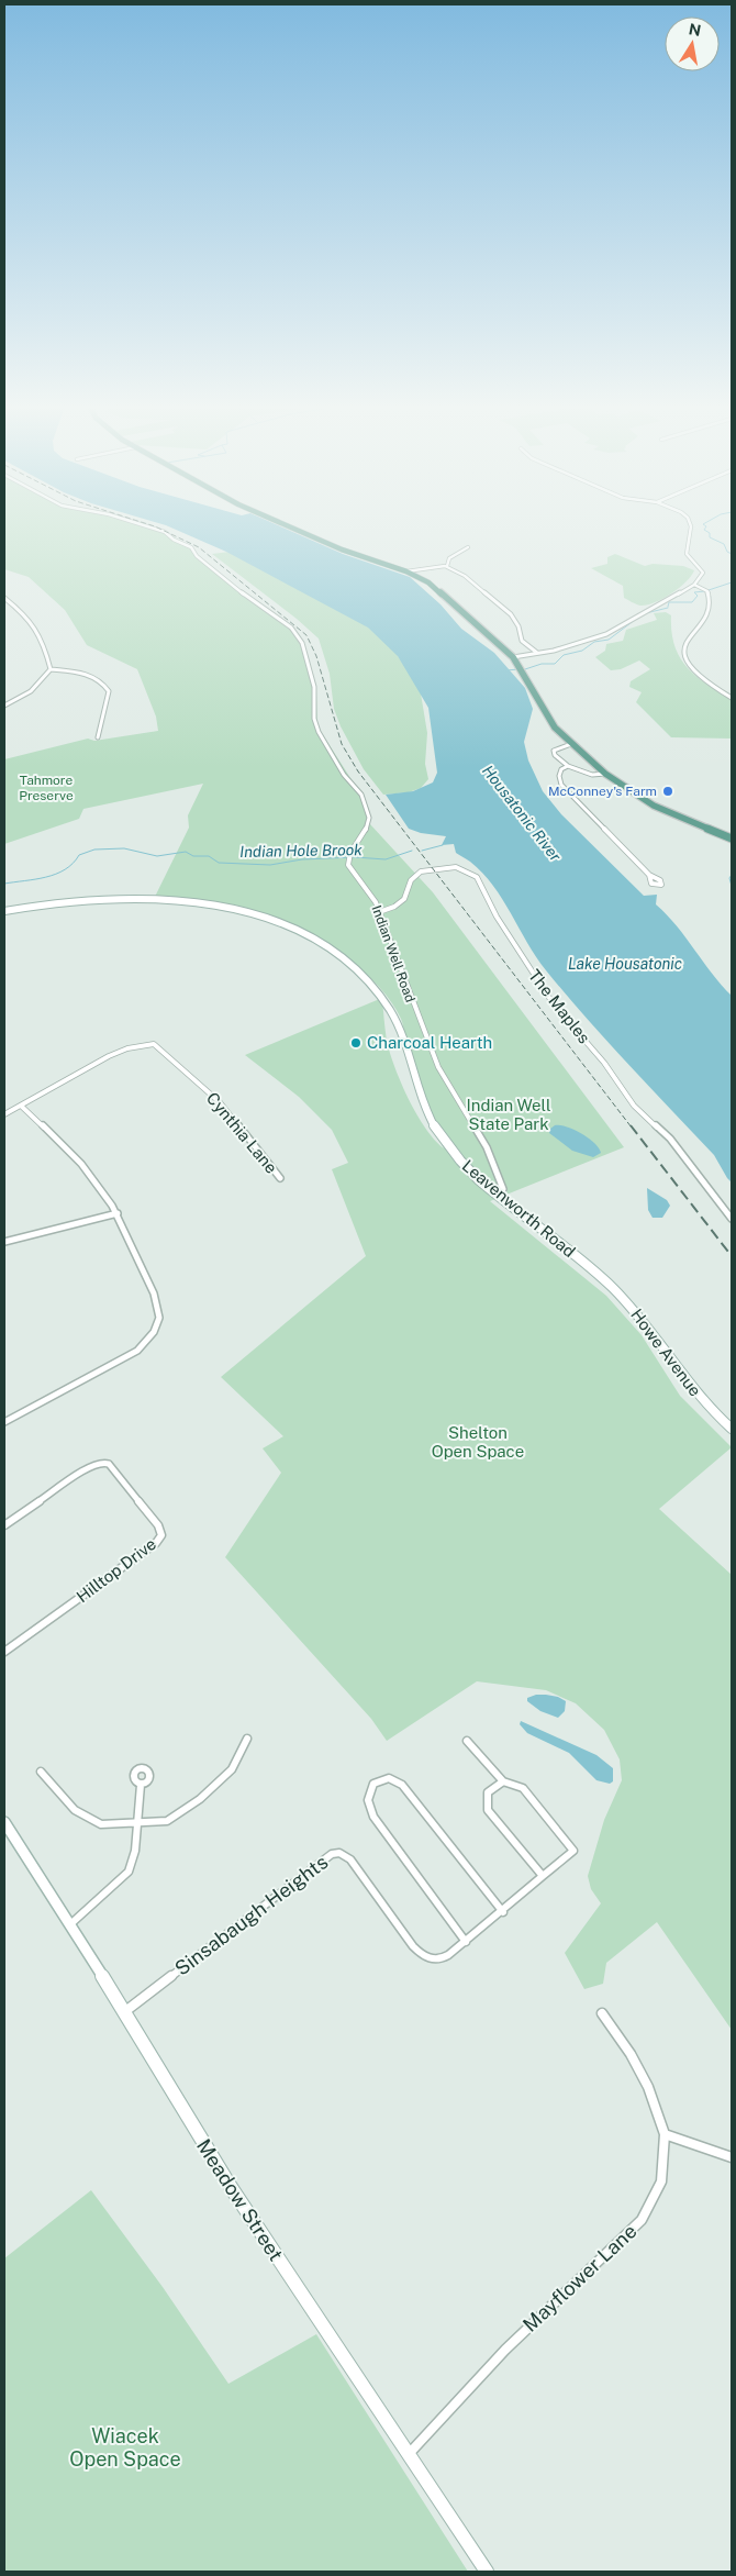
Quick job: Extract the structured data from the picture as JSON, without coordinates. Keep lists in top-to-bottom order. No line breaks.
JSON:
{"streets":{"main road":["Leavenworth Road","Howe Avenue","Meadow Street"],"street":["Indian Well Road","The Maples","Cynthia Lane","Hilltop Drive","Sinsabaugh Heights","Mayflower Lane"]},"crossings":[["Indian Well Road","The Maples"],["Indian Well Road","Leavenworth Road"],["Leavenworth Road","Howe Avenue"],["Sinsabaugh Heights","Meadow Street"],["Meadow Street","Mayflower Lane"]],"water":["Housatonic River","Indian Hole Brook","Lake Housatonic"],"parks":["Tahmore Preserve","Indian Well State Park","Shelton Open Space","Wiacek Open Space"],"places":["McConney's Farm","Charcoal Hearth"],"north":"top"}
